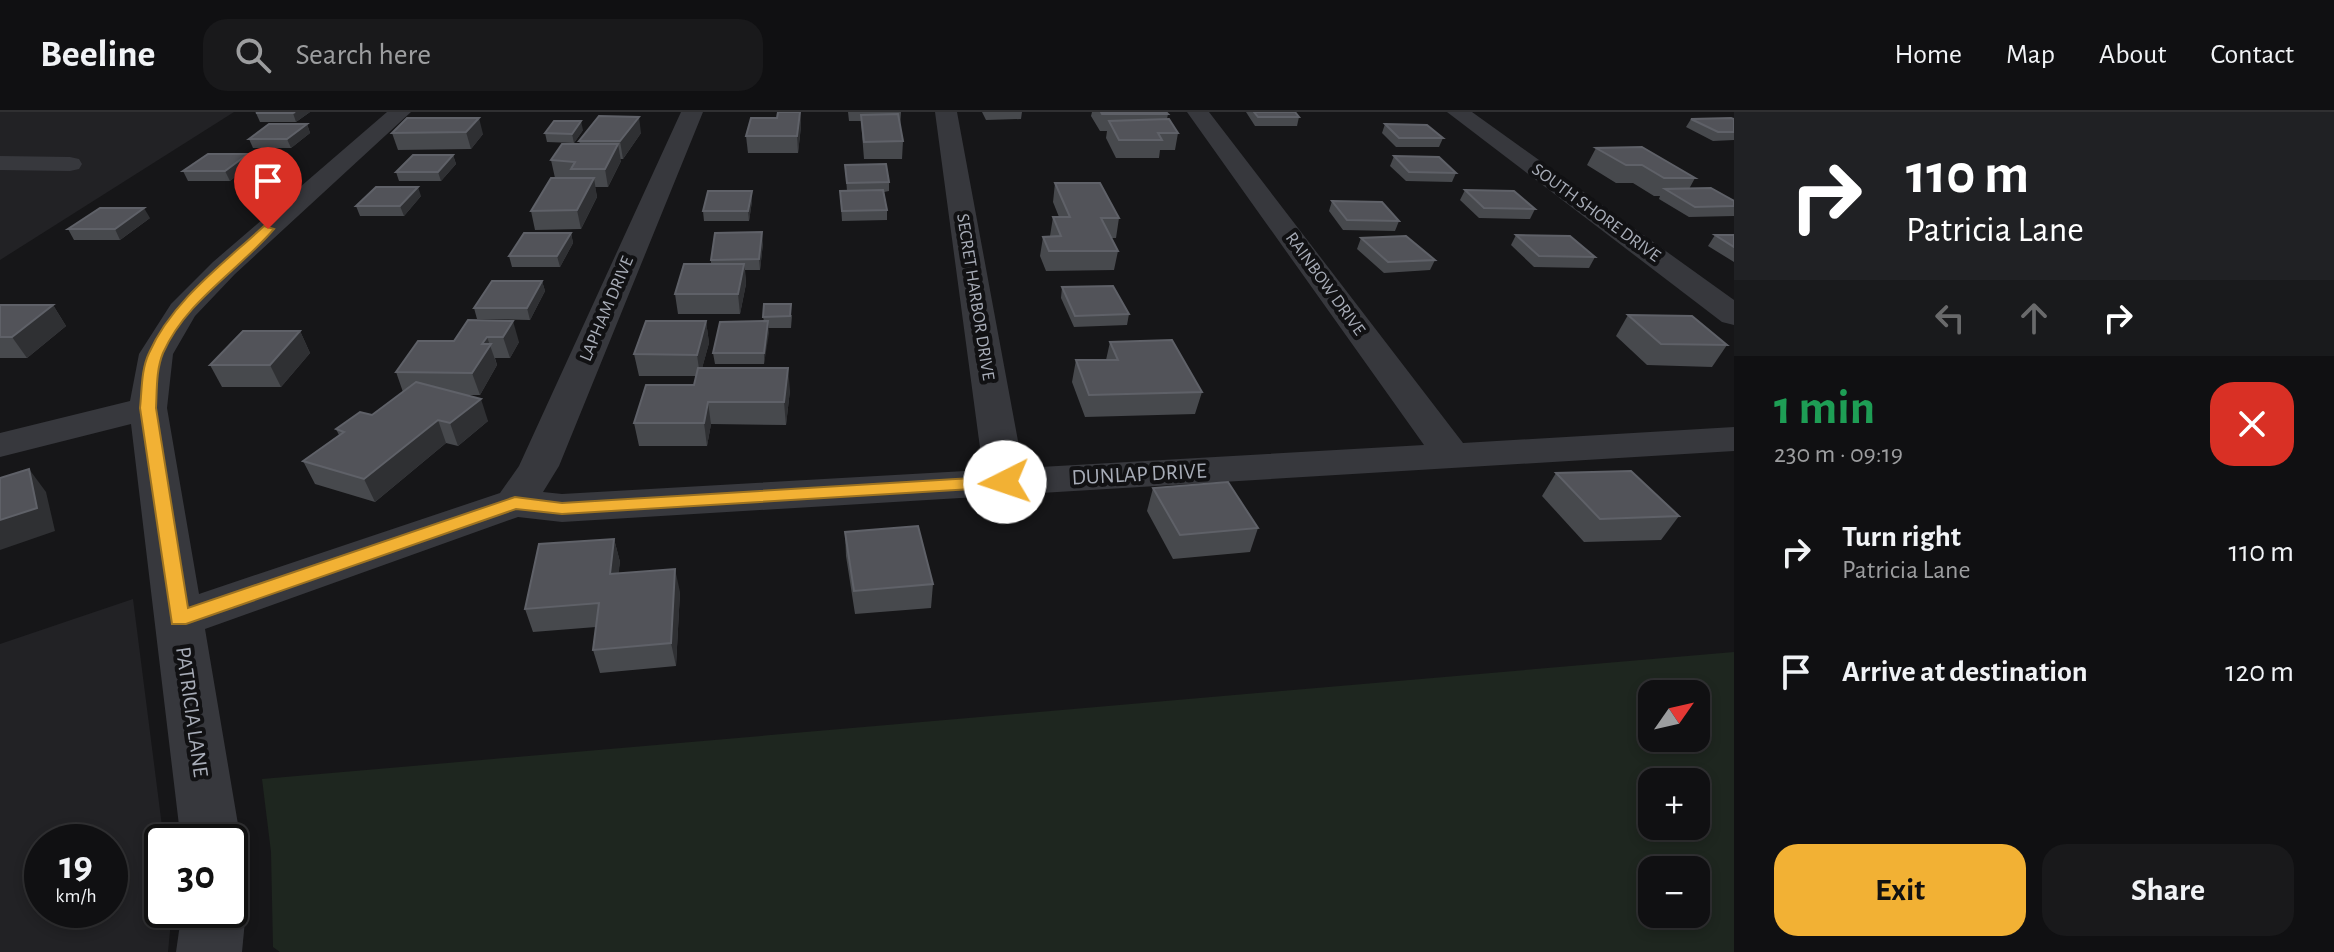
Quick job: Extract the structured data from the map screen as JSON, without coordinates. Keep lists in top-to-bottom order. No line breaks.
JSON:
{"streets":{"street":["SOUTH SHORE DRIVE","RAINBOW DRIVE","SECRET HARBOR DRIVE","LAPHAM DRIVE","DUNLAP DRIVE","PATRICIA LANE"]},"crossings":[["RAINBOW DRIVE","DUNLAP DRIVE"],["SECRET HARBOR DRIVE","DUNLAP DRIVE"],["LAPHAM DRIVE","DUNLAP DRIVE"],["DUNLAP DRIVE","PATRICIA LANE"]],"north":"top right","page":{"header":"Beeline","search":"Search here","nav":["Home","Map","About","Contact"],"turn":["110 m","Patricia Lane"],"heading":["1 min","230 m · 09:19"],"list":[{"name":"Turn right","note":"Patricia Lane","value":"110 m"},{"name":"Arrive at destination","value":"120 m"}],"map_buttons":["+","−"],"speed":"19 km/h","limit":"30","buttons":["Exit","Share"]}}
